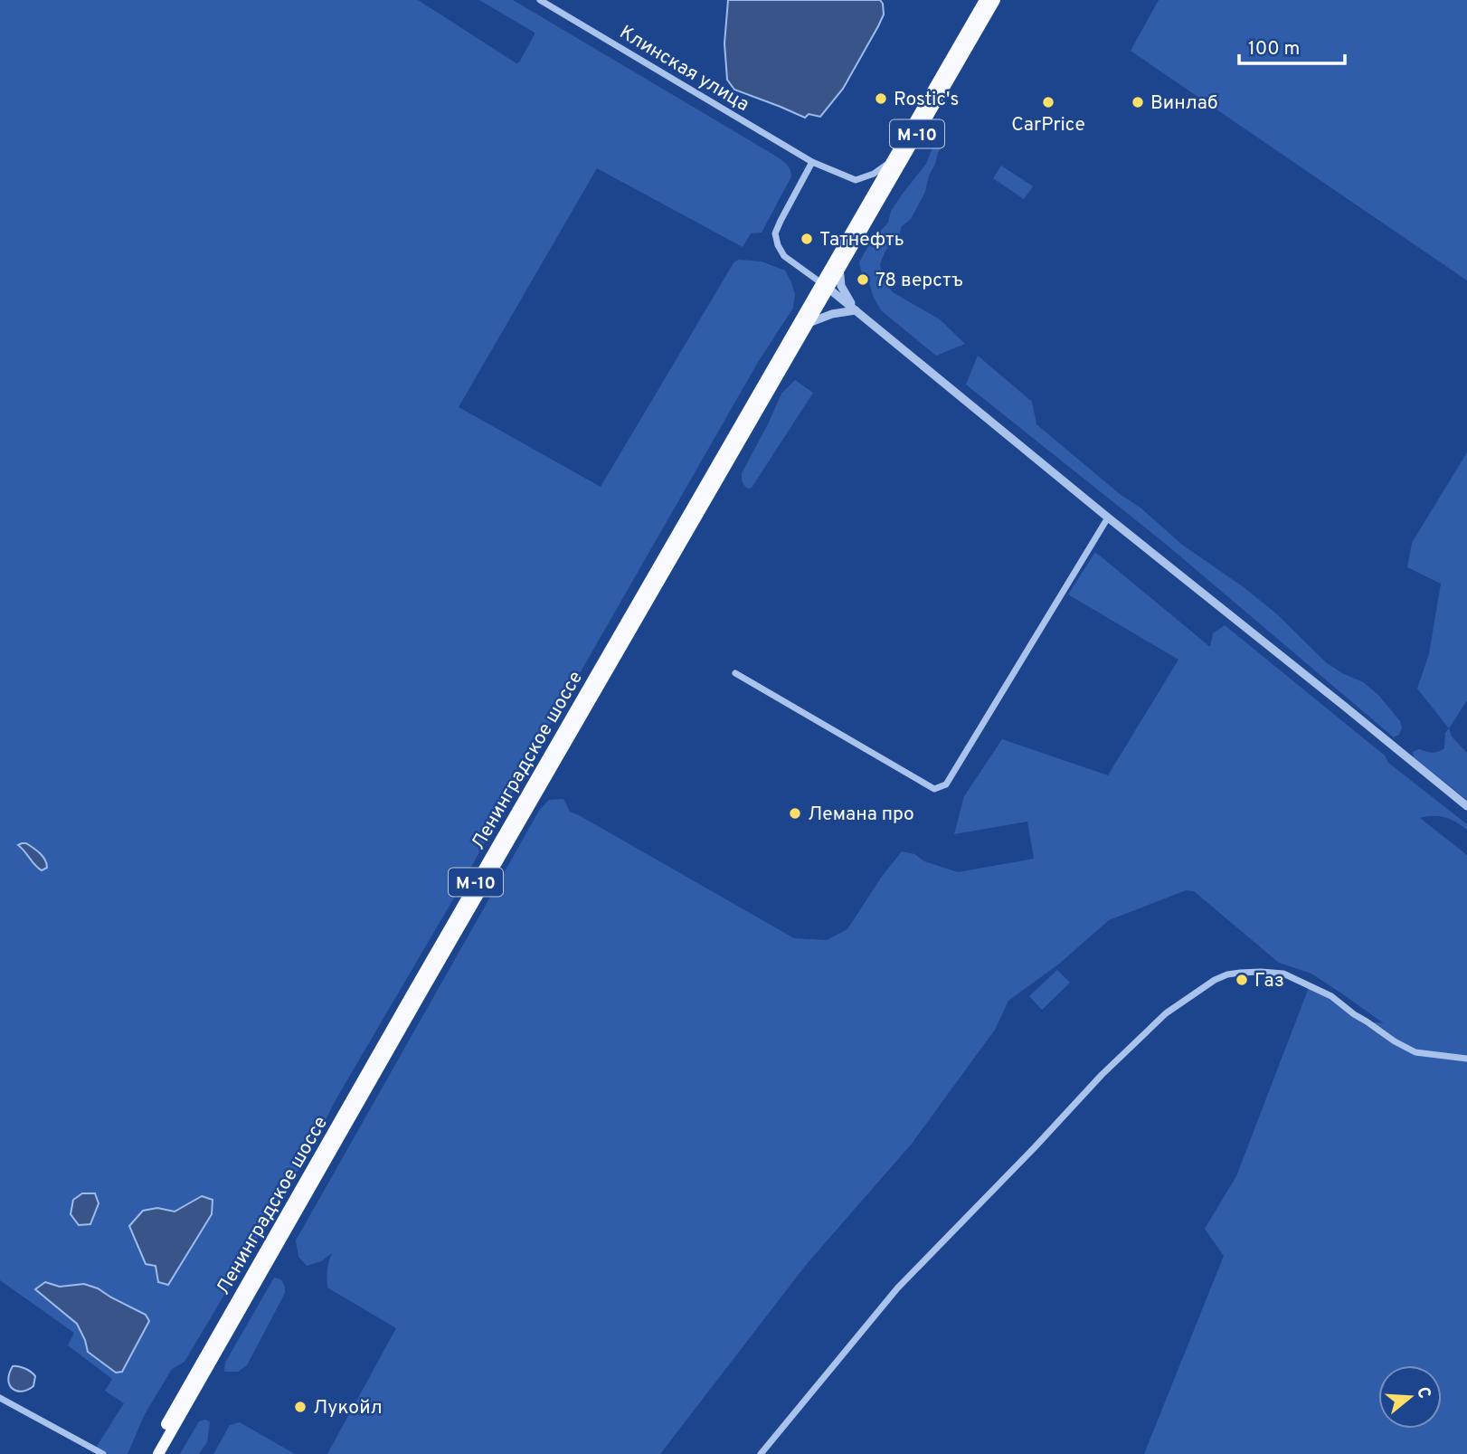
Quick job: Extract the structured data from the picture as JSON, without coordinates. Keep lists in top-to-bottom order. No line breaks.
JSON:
{"streets":{"highway":["М-10","Ленинградское шоссе"],"street":["Клинская улица"]},"crossings":[["Клинская улица","М-10"],["М-10","Ленинградское шоссе"]],"places":["Rostic's","CarPrice","Винлаб","Татнефть","78 верстъ","Лемана про","Газ","Лукойл"],"scale_bar":"100 m","north":"right"}
